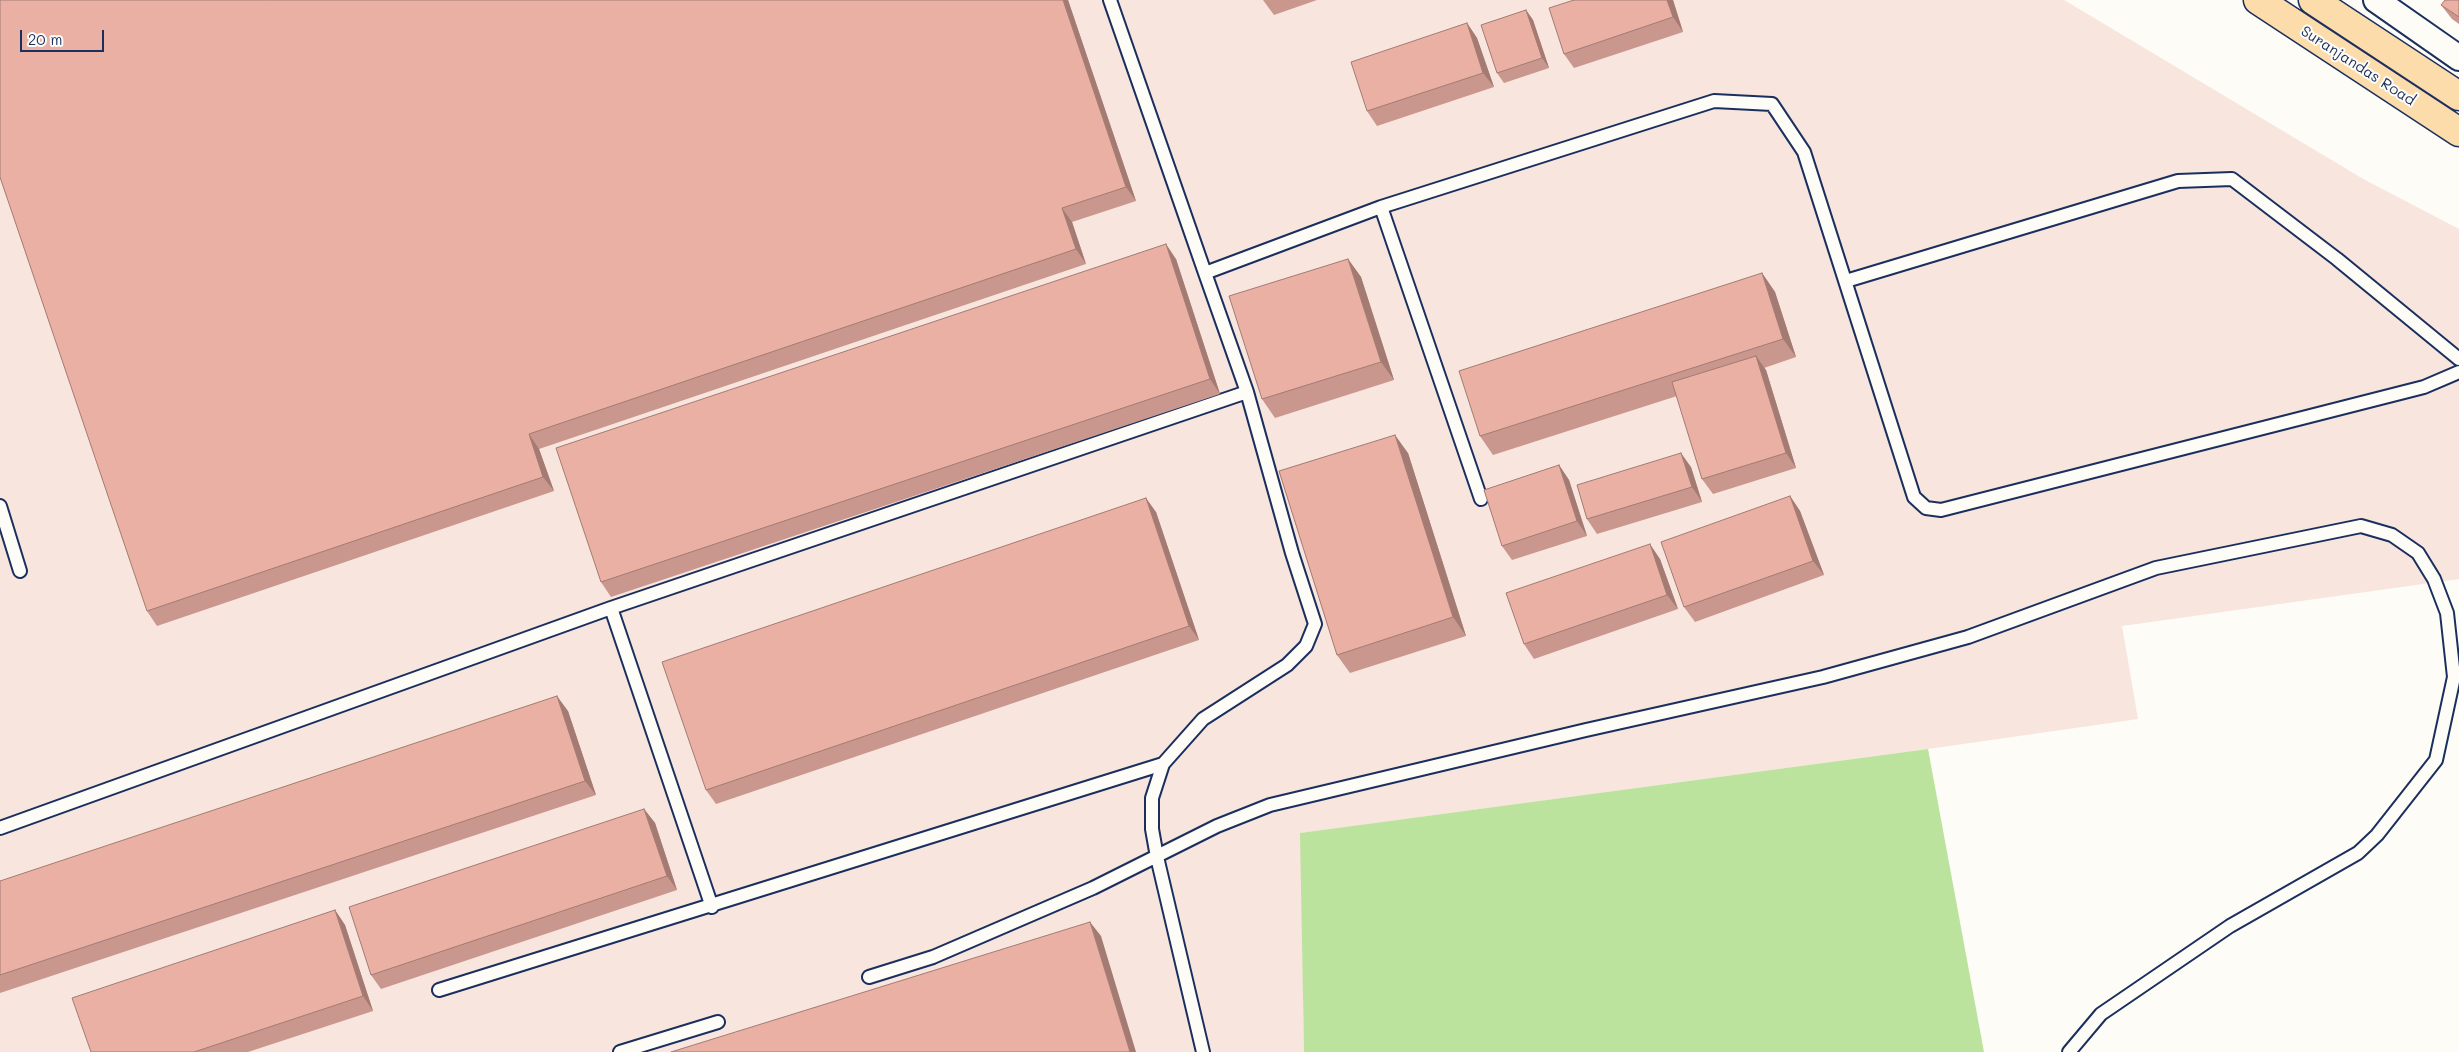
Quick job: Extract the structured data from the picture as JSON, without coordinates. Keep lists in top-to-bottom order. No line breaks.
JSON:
{"streets":{"main road":["Suranjandas Road"]},"scale_bar":"20 m"}
